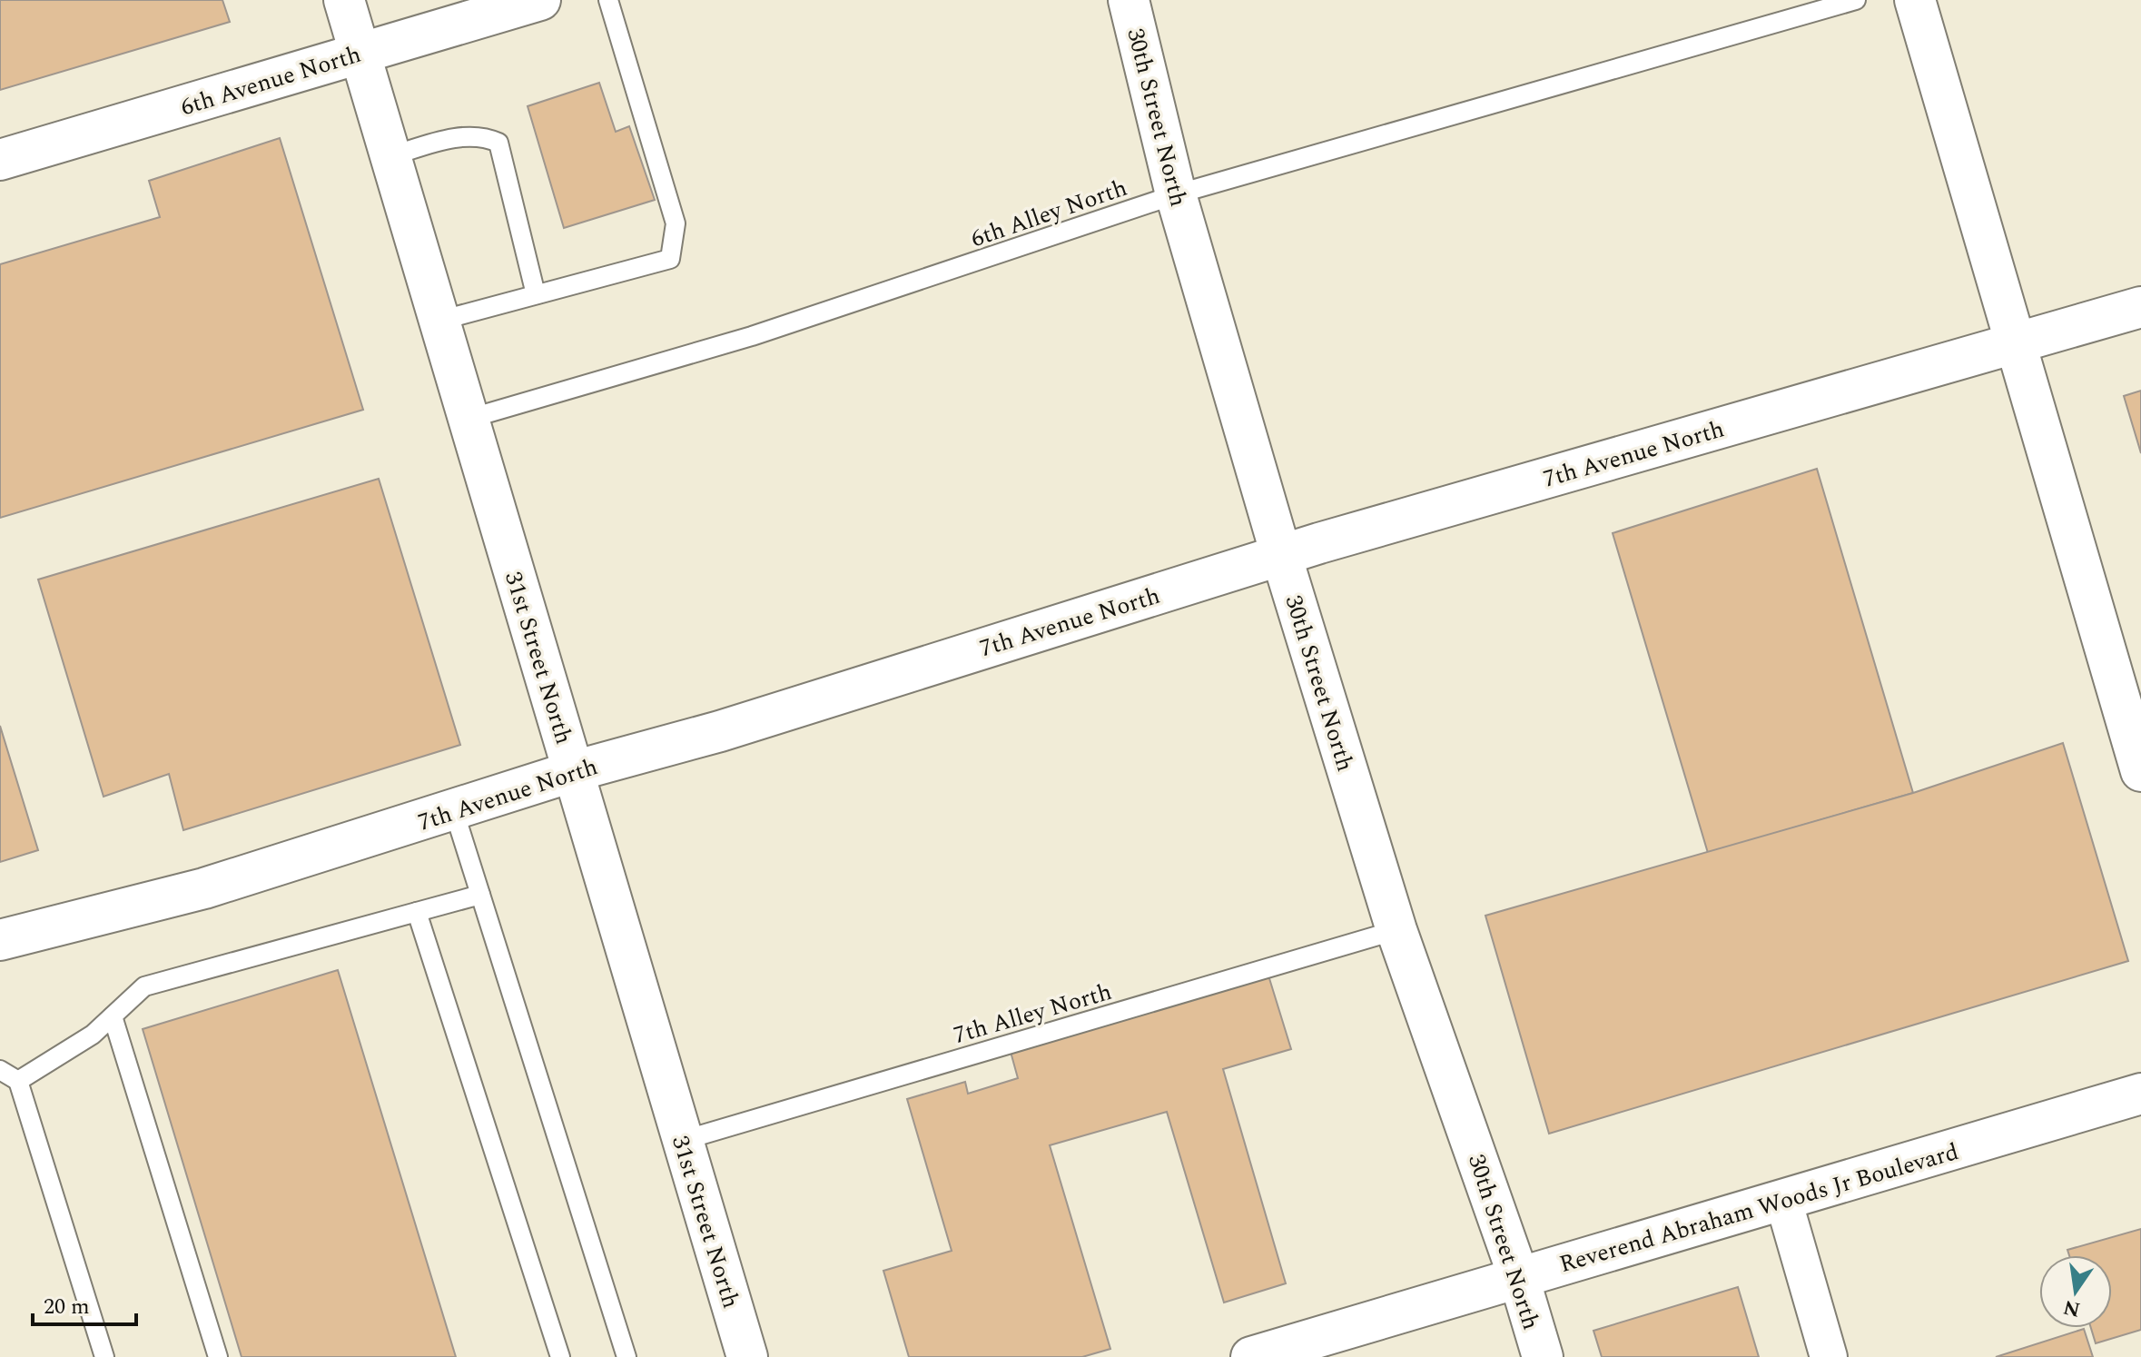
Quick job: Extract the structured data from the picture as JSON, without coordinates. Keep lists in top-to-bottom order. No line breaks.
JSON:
{"streets":{"street":["6th Avenue North","30th Street North","7th Avenue North","31st Street North","Reverend Abraham Woods Jr Boulevard"],"lane":["6th Alley North","7th Alley North"]},"crossings":[["6th Avenue North","31st Street North"],["30th Street North","6th Alley North"],["30th Street North","7th Avenue North"],["30th Street North","7th Alley North"],["30th Street North","Reverend Abraham Woods Jr Boulevard"],["6th Alley North","31st Street North"],["7th Avenue North","31st Street North"],["31st Street North","7th Alley North"]],"scale_bar":"20 m","north":"bottom"}
